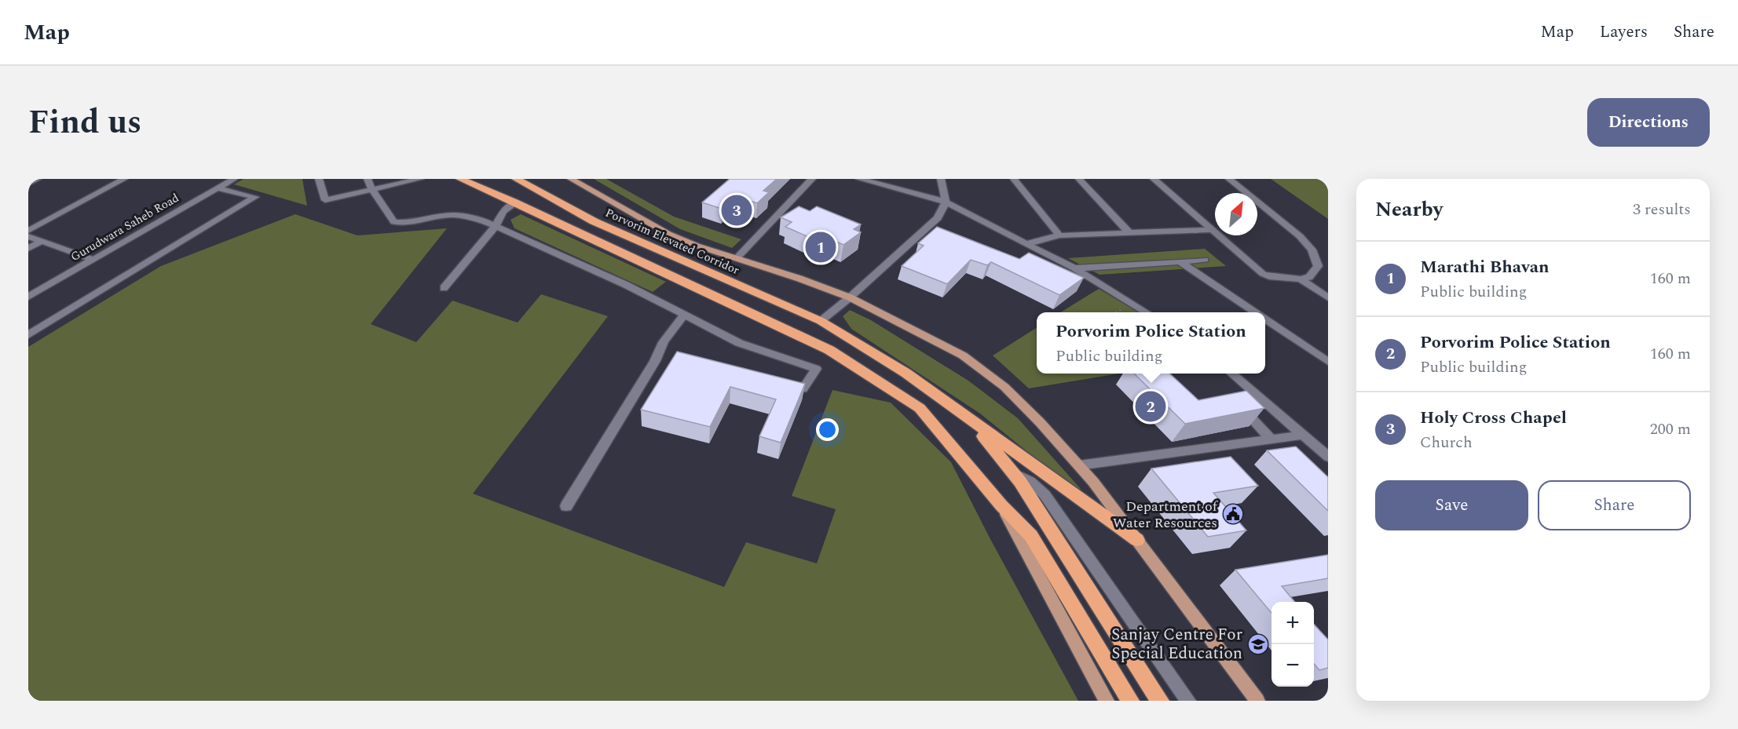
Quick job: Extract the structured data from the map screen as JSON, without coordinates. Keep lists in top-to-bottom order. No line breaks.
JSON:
{"streets":{"highway":["Porvorim Elevated Corridor"],"street":["Gurudwara Saheb Road"]},"places":{"public building":["Department of Water Resources"],"school or university":["Sanjay Centre For Special Education"]},"north":"top right","page":{"header":"Map","nav":["Map","Layers","Share"],"title":"Find us","buttons":["Directions",["Save","Share"]],"heading":["Nearby","3 results"],"pins":["3","1","2"],"list":[{"mark":"1","name":"Marathi Bhavan","note":"Public building","value":"160 m"},{"mark":"2","name":"Porvorim Police Station","note":"Public building","value":"160 m"},{"mark":"3","name":"Holy Cross Chapel","note":"Church","value":"200 m"}],"popup":["Porvorim Police Station","Public building"],"map_buttons":["+","−"]}}
